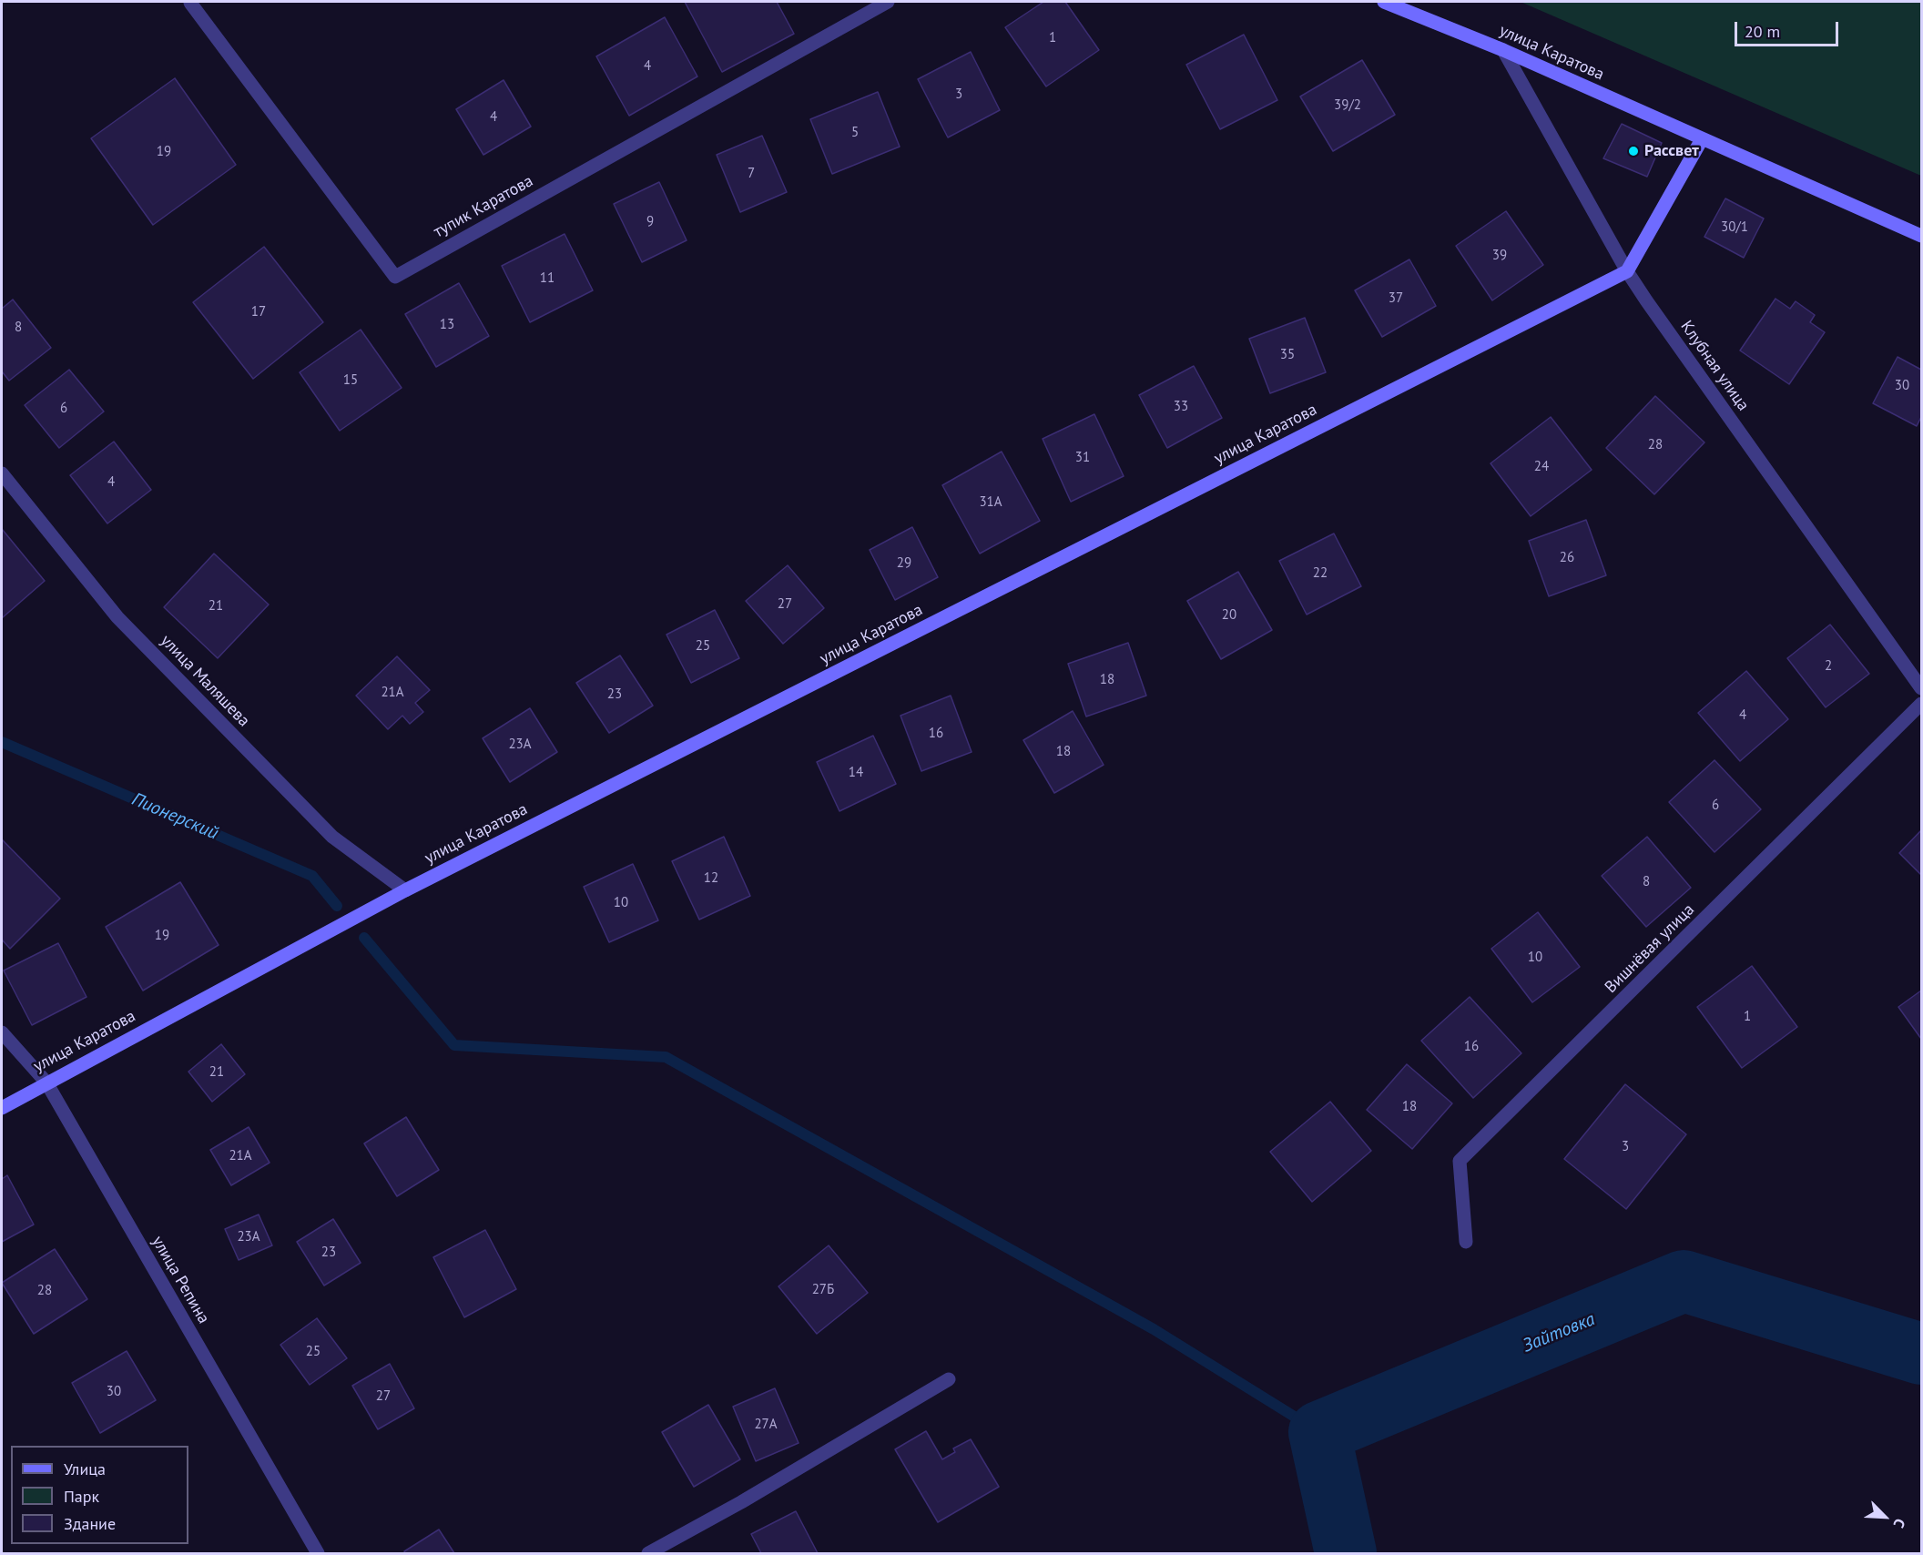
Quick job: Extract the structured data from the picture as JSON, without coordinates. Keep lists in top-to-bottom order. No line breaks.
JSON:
{"streets":{"street":["улица Каратова","тупик Каратова","Клубная улица","улица Маляшева","Вишнёвая улица","улица Репина"]},"crossings":[["улица Каратова","Клубная улица"],["улица Каратова","улица Маляшева"],["улица Каратова","улица Репина"]],"water":["Пионерский","Зайтовка"],"places":["Рассвет"],"house_numbers":["1","4","3","39/2","4","5","19","7","9","30/1","39","11","37","17","13","8","35","15","30","33","6","28","31","24","4","31А","26","29","22","27","21","20","25","2","18","21А","23","4","16","23А","18","14","6","12","8","10","19","10","1","16","21","18","3","21А","23А","23","27Б","28","25","30","27","27А"],"legend":["Улица","Парк","Здание"],"scale_bar":"20 m","north":"bottom right"}
